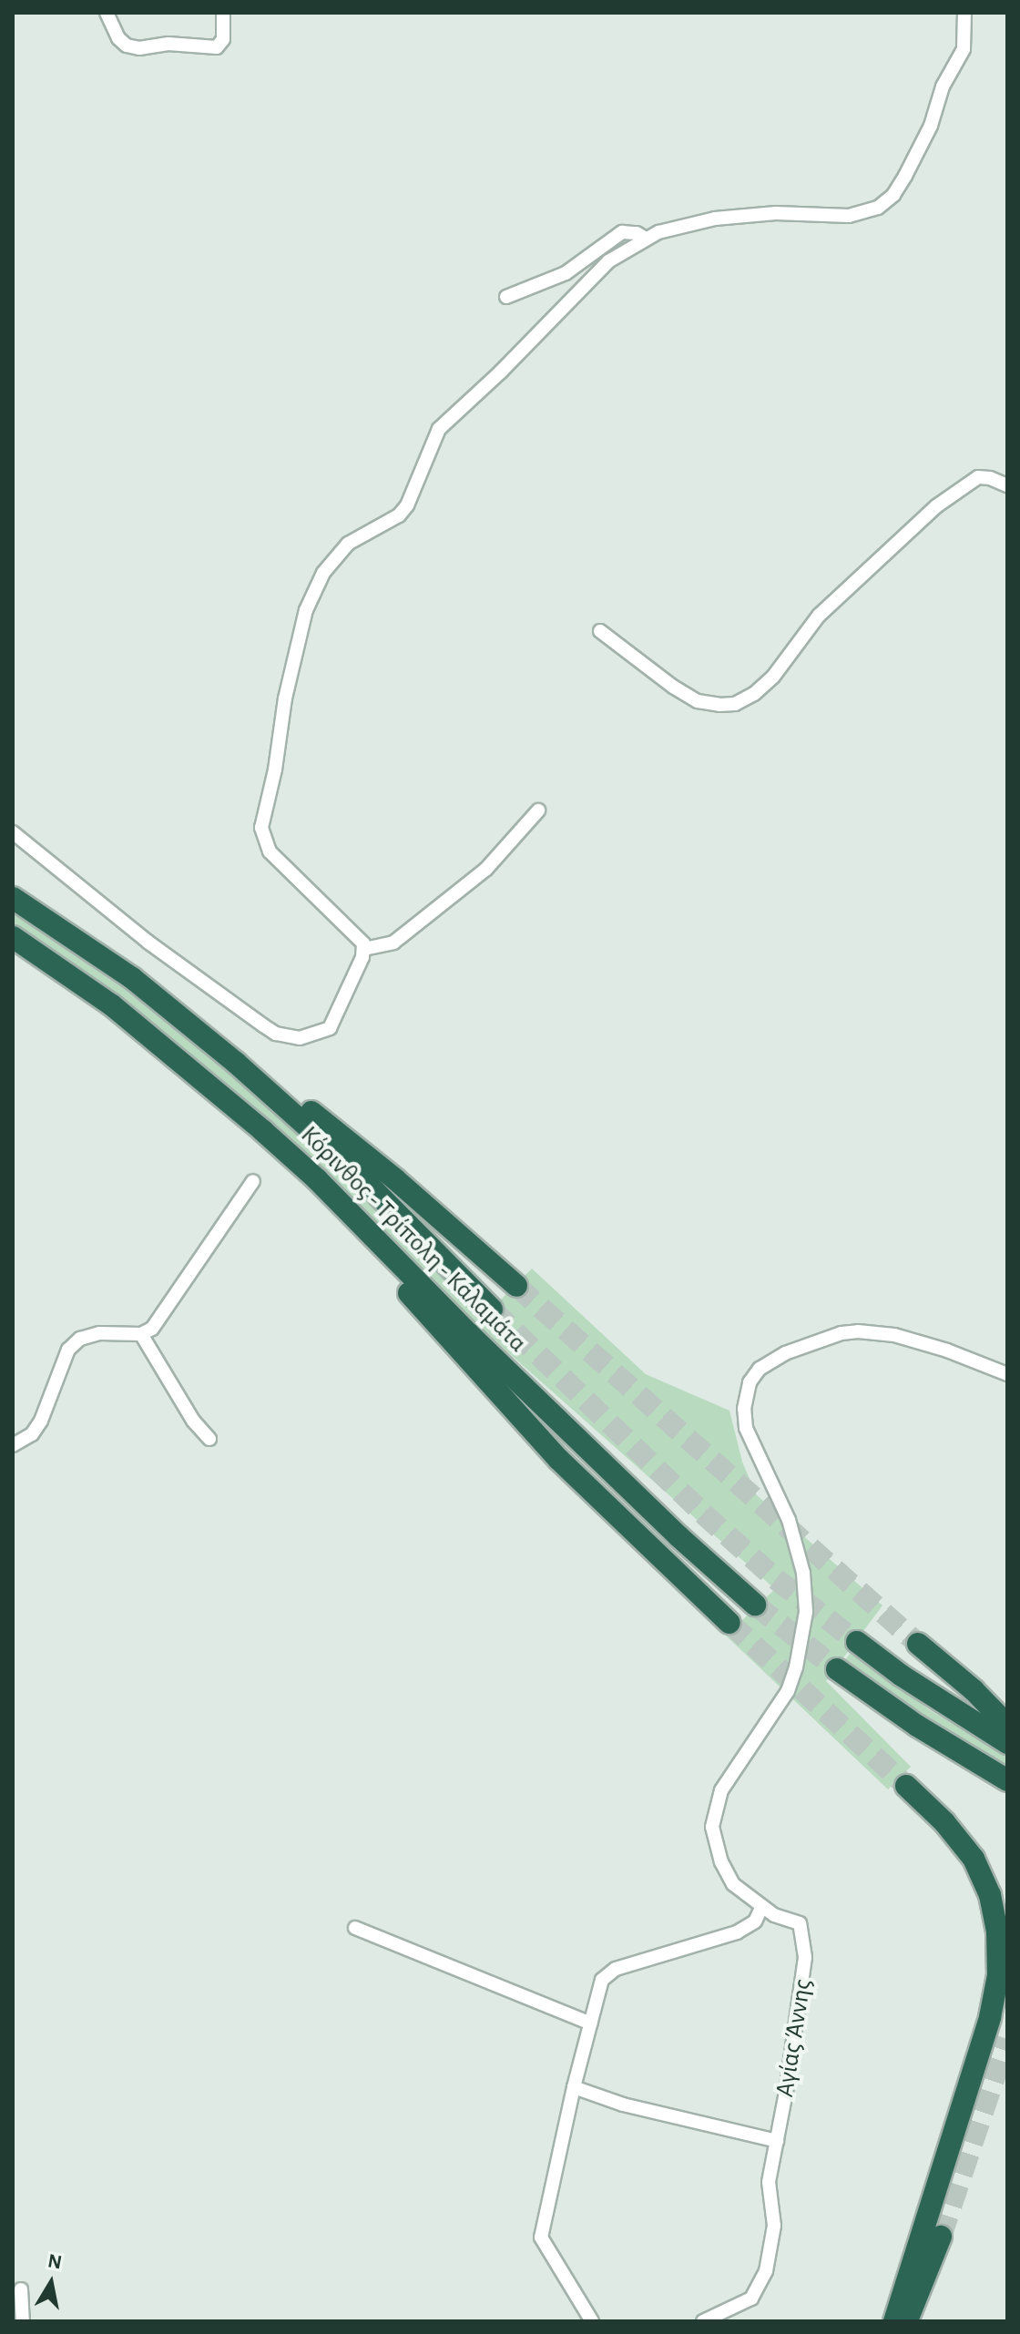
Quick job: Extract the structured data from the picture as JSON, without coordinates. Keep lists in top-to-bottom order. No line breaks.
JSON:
{"streets":{"highway":["Κόρινθος - Τρίπολη - Καλαμάτα"],"street":["Αγίας Άννης"]},"north":"top"}
